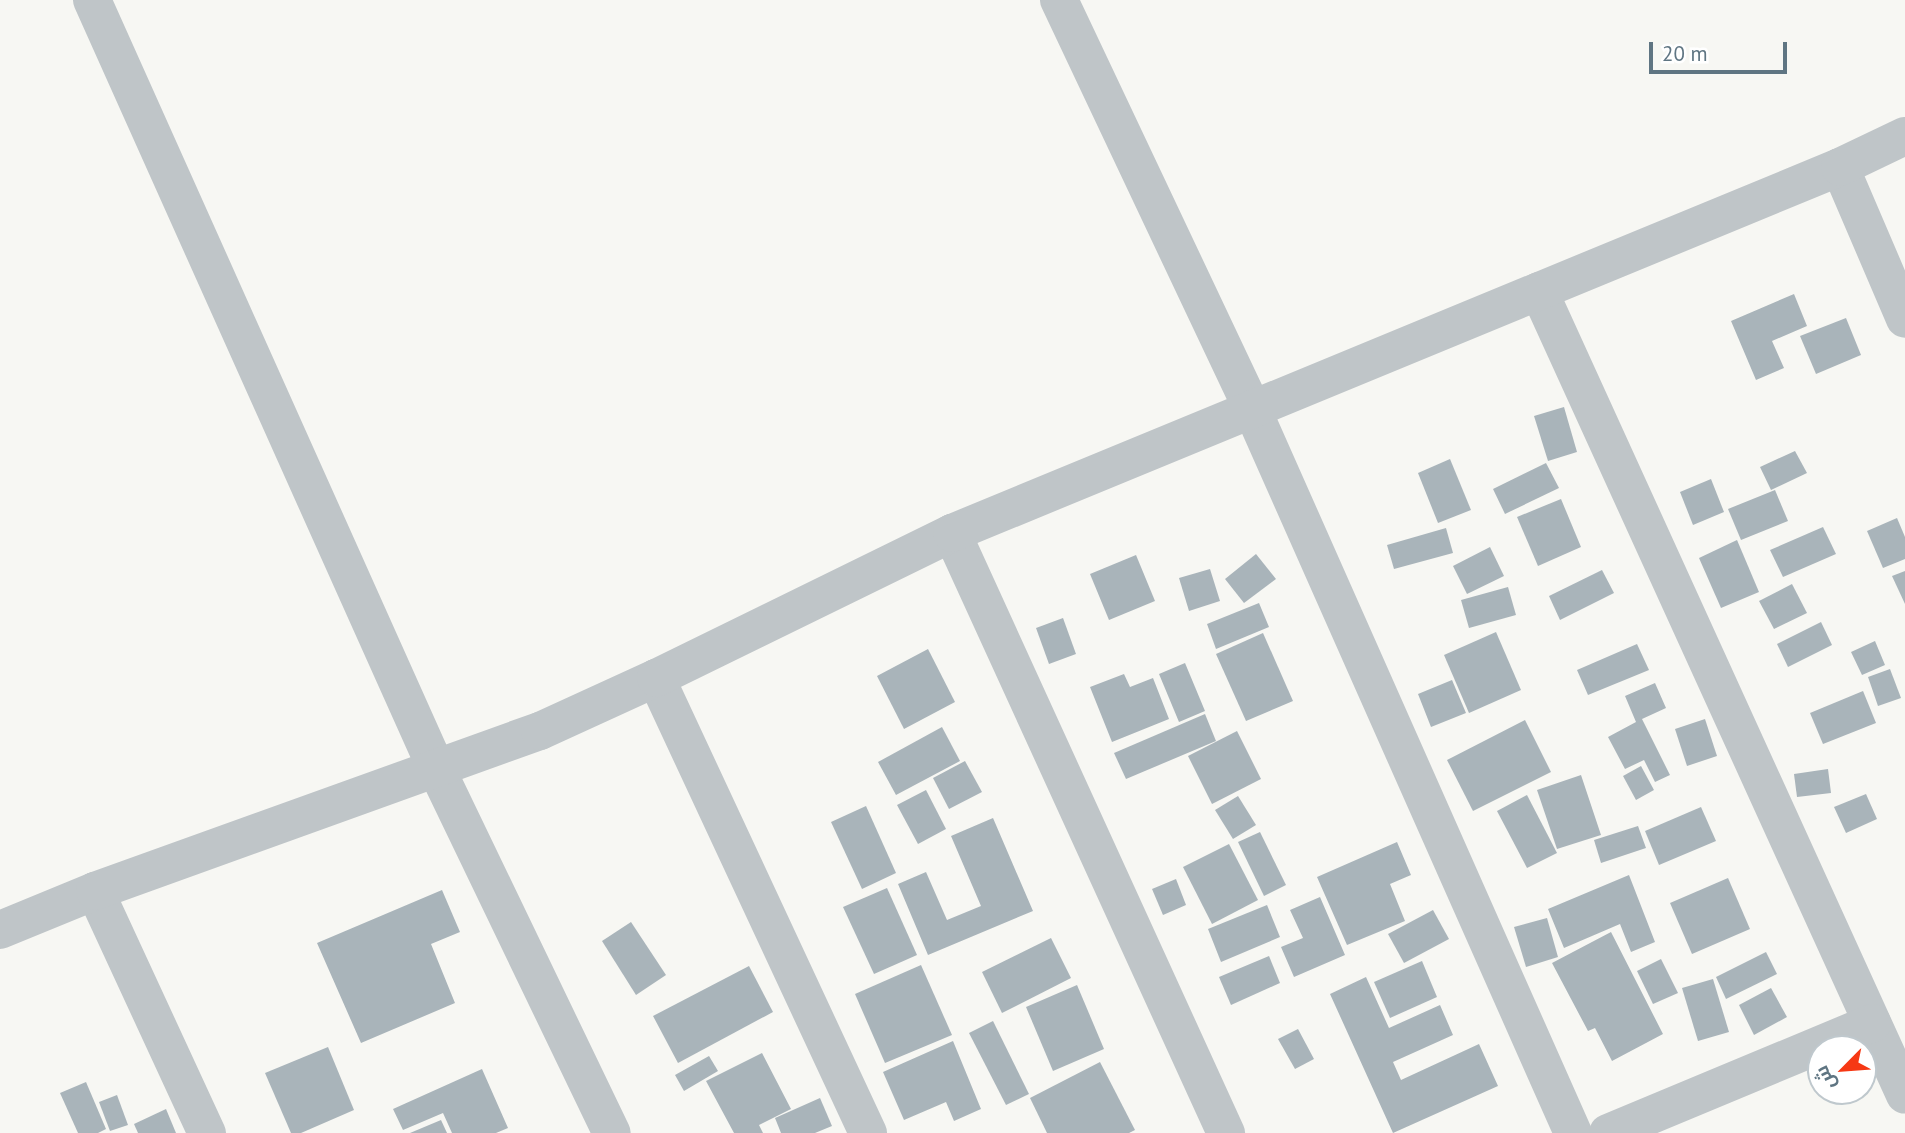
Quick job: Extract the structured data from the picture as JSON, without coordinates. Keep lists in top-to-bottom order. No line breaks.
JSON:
{"scale_bar":"20 m","north":"bottom left"}
